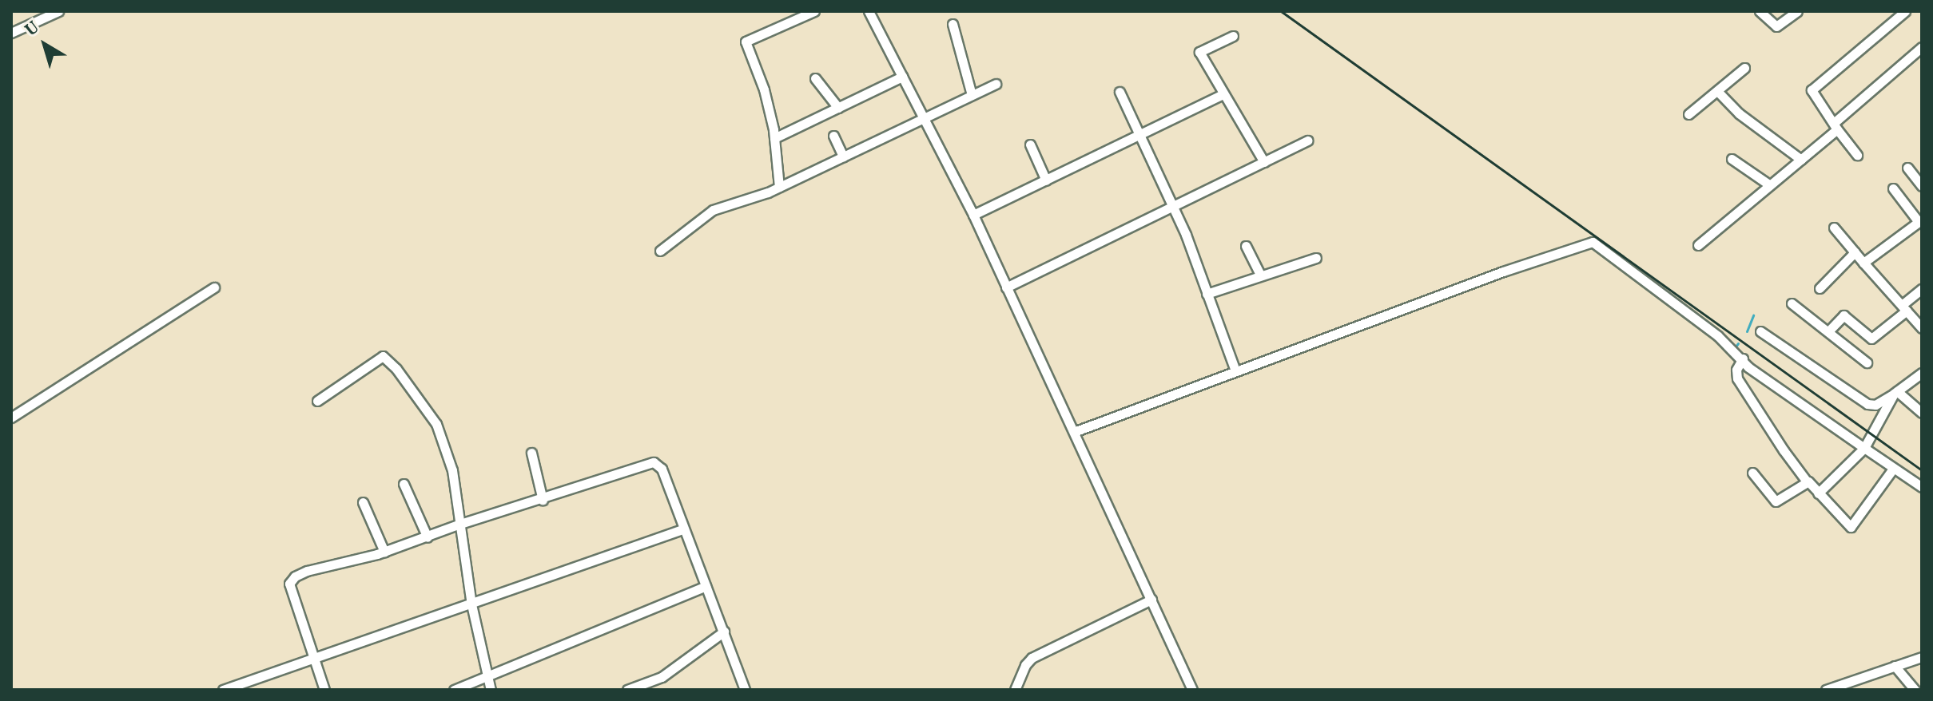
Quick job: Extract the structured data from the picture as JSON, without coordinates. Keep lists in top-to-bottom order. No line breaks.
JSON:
{"north":"top left"}
